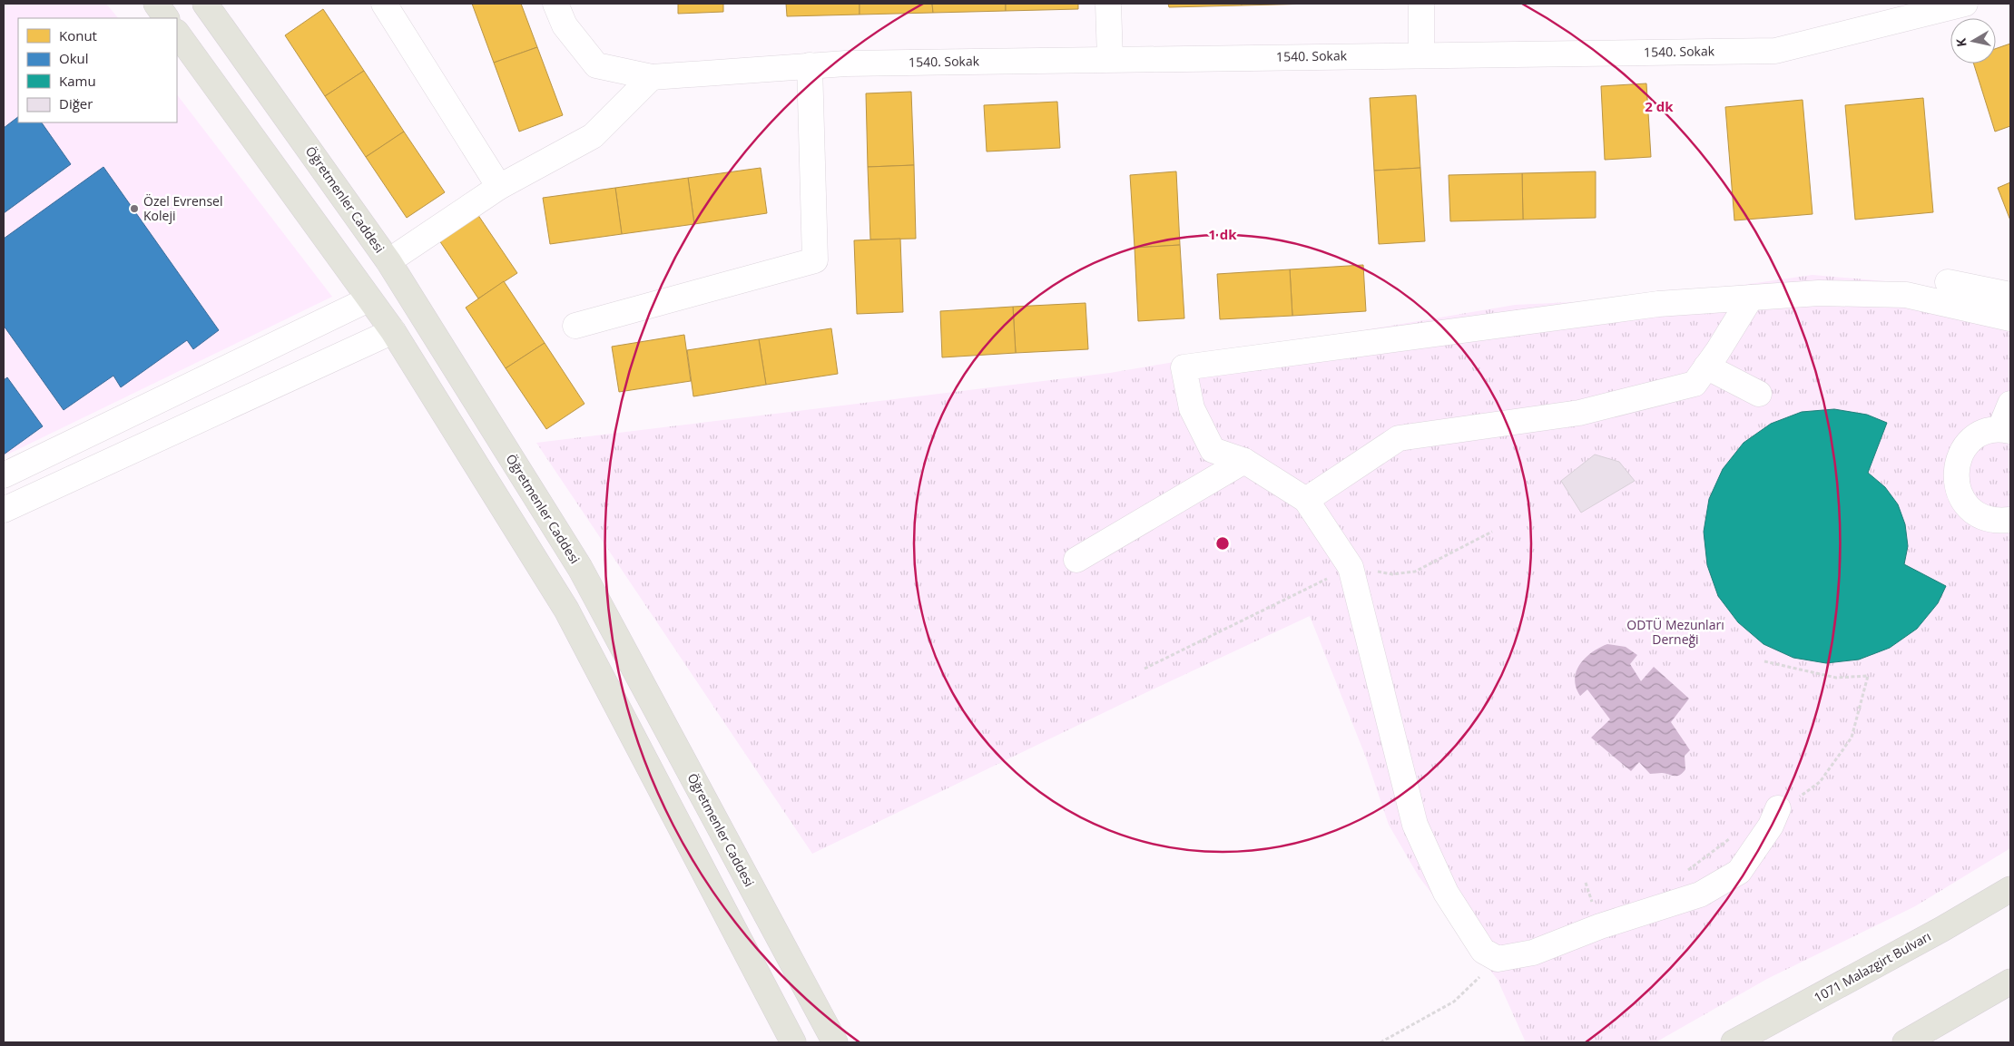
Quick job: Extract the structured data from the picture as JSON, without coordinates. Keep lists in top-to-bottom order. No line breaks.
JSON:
{"streets":{"main road":["Öğretmenler Caddesi","1071 Malazgirt Bulvarı"],"street":["1540. Sokak"]},"parks":["ODTÜ Mezunları Derneği"],"places":["Özel Evrensel Koleji"],"legend":["Konut","Okul","Kamu","Diğer"],"north":"left","rings":["2 dk","1 dk"]}
